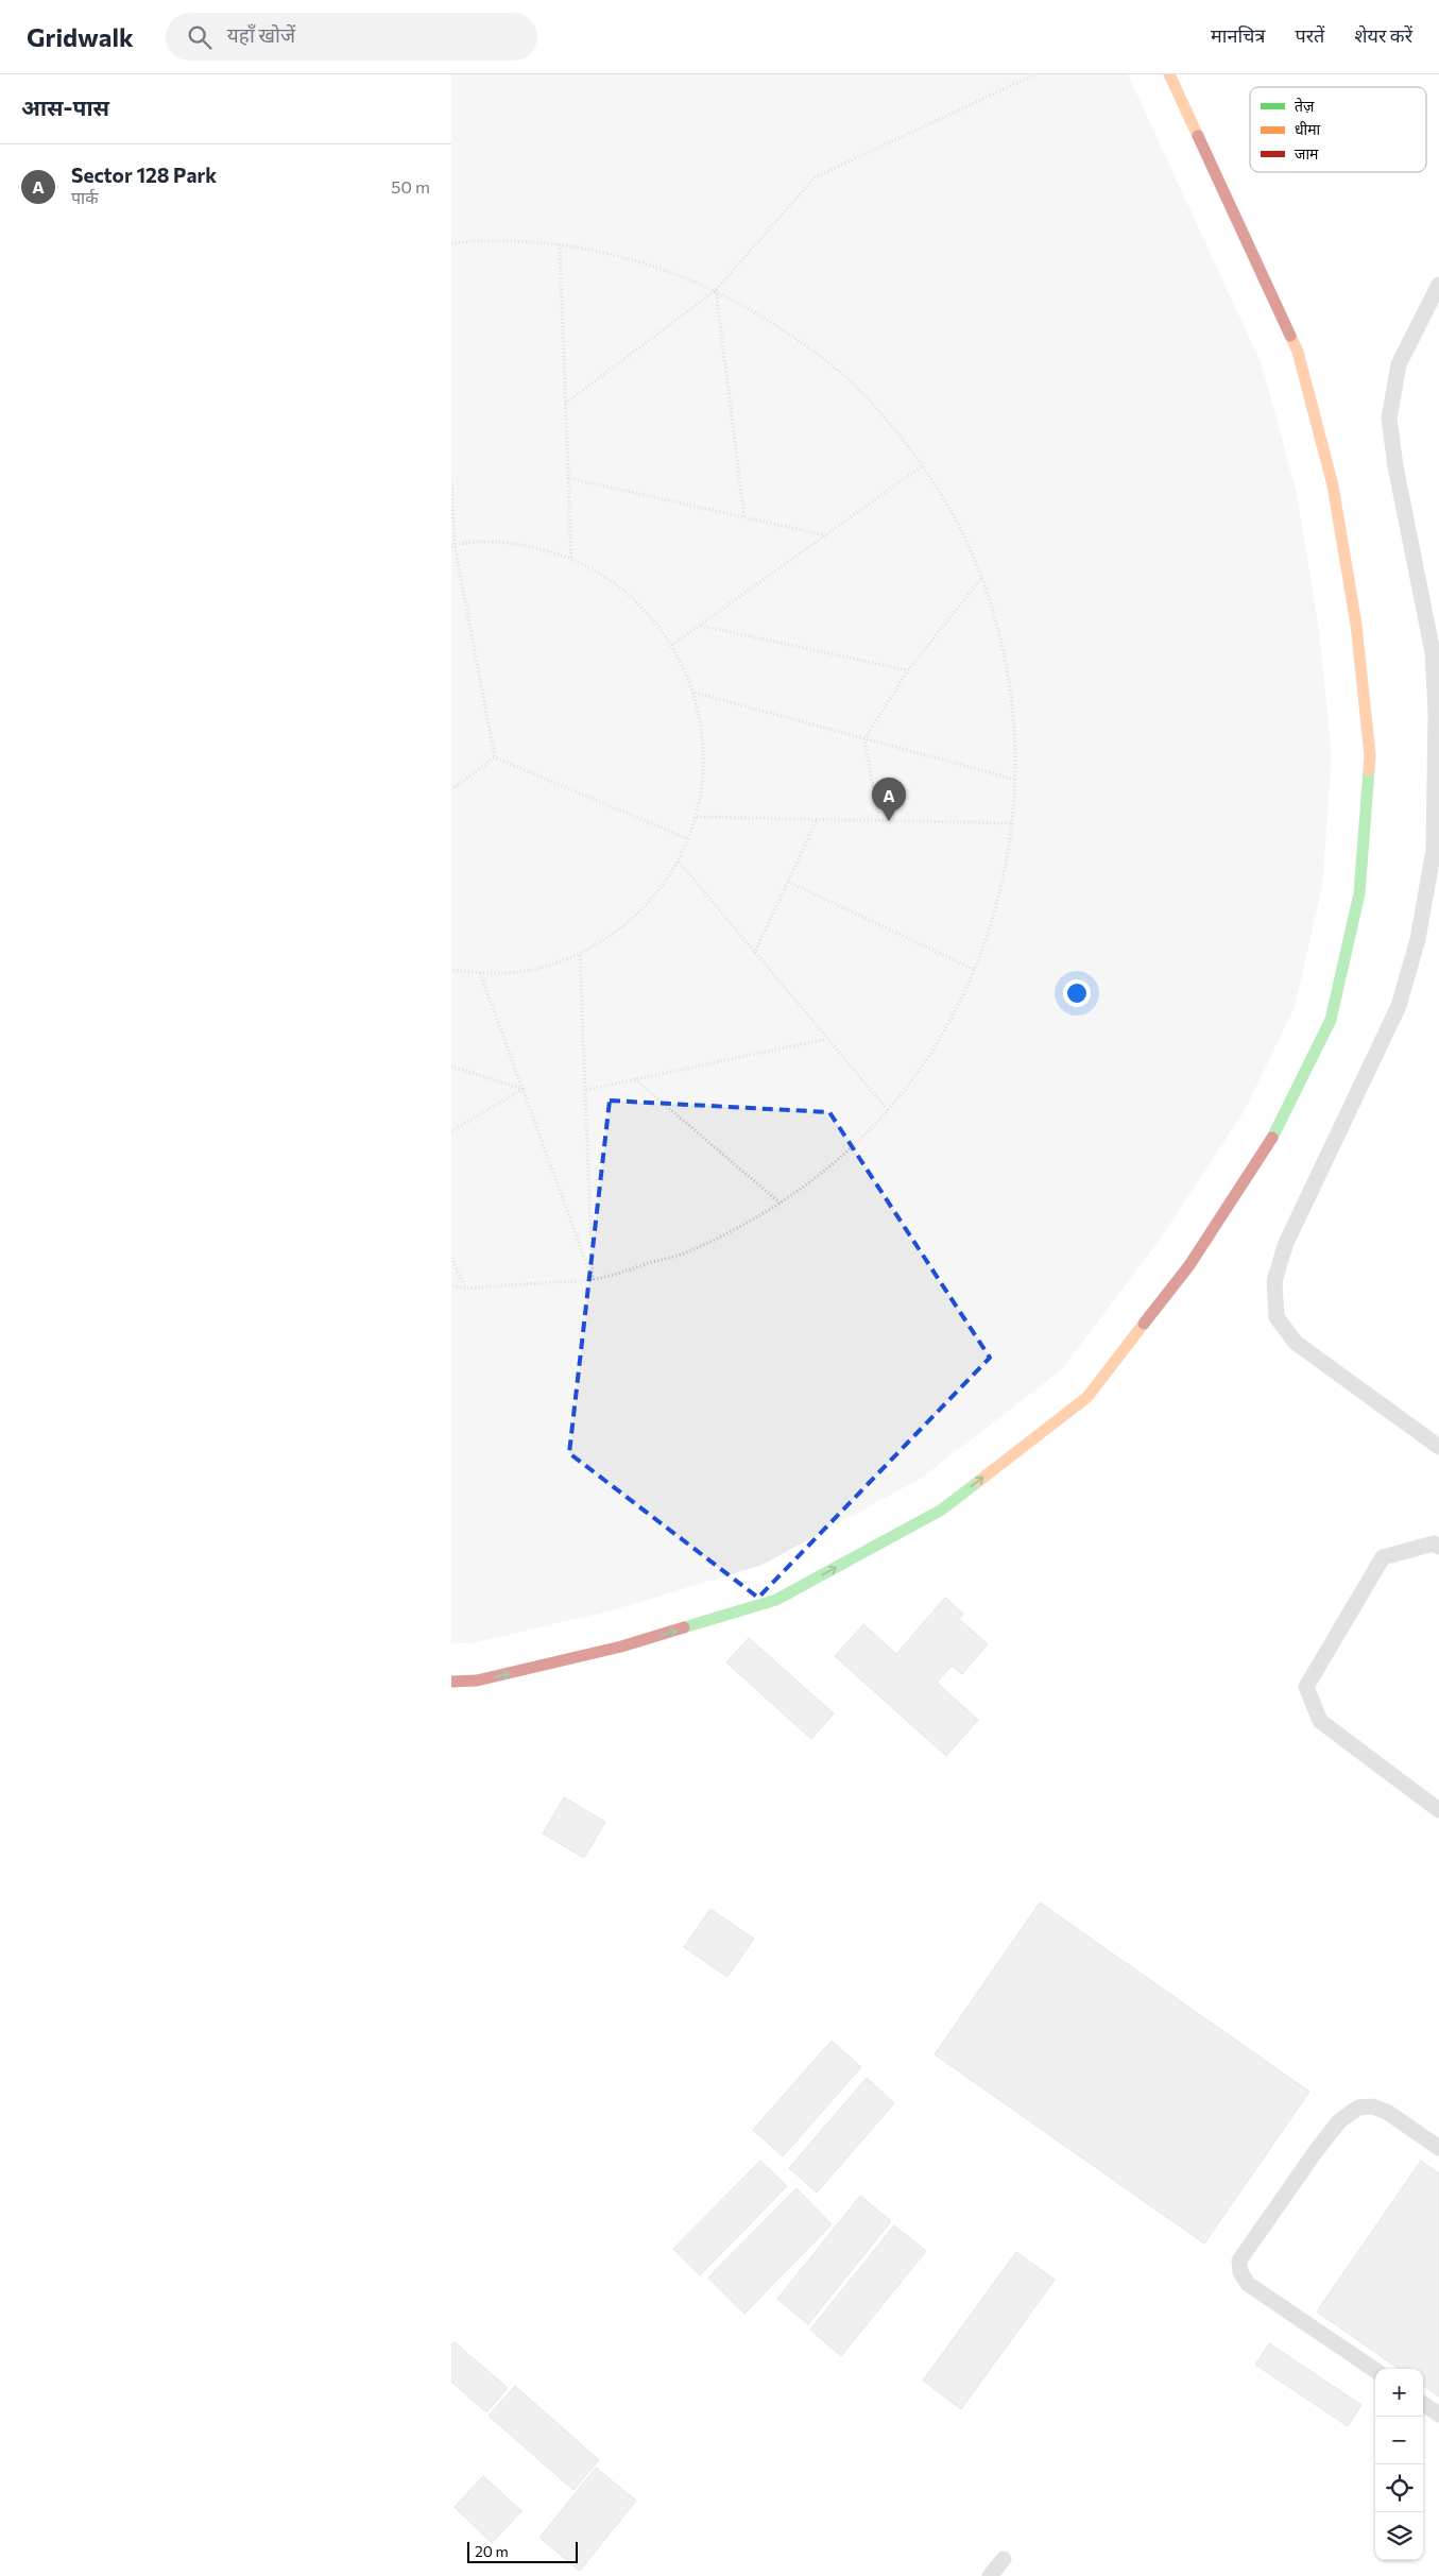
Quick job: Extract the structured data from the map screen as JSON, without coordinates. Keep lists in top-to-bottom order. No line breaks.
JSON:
{"legend":["तेज़","धीमा","जाम"],"scale_bar":"20 m","page":{"header":"Gridwalk","search":"यहाँ खोजें","nav":["मानचित्र","परतें","शेयर करें"],"heading":"आस-पास","list":[{"mark":"A","name":"Sector 128 Park","note":"पार्क","value":"50 m"}],"pins":"A","map_buttons":["+","−"],"scale":"20 m"}}
